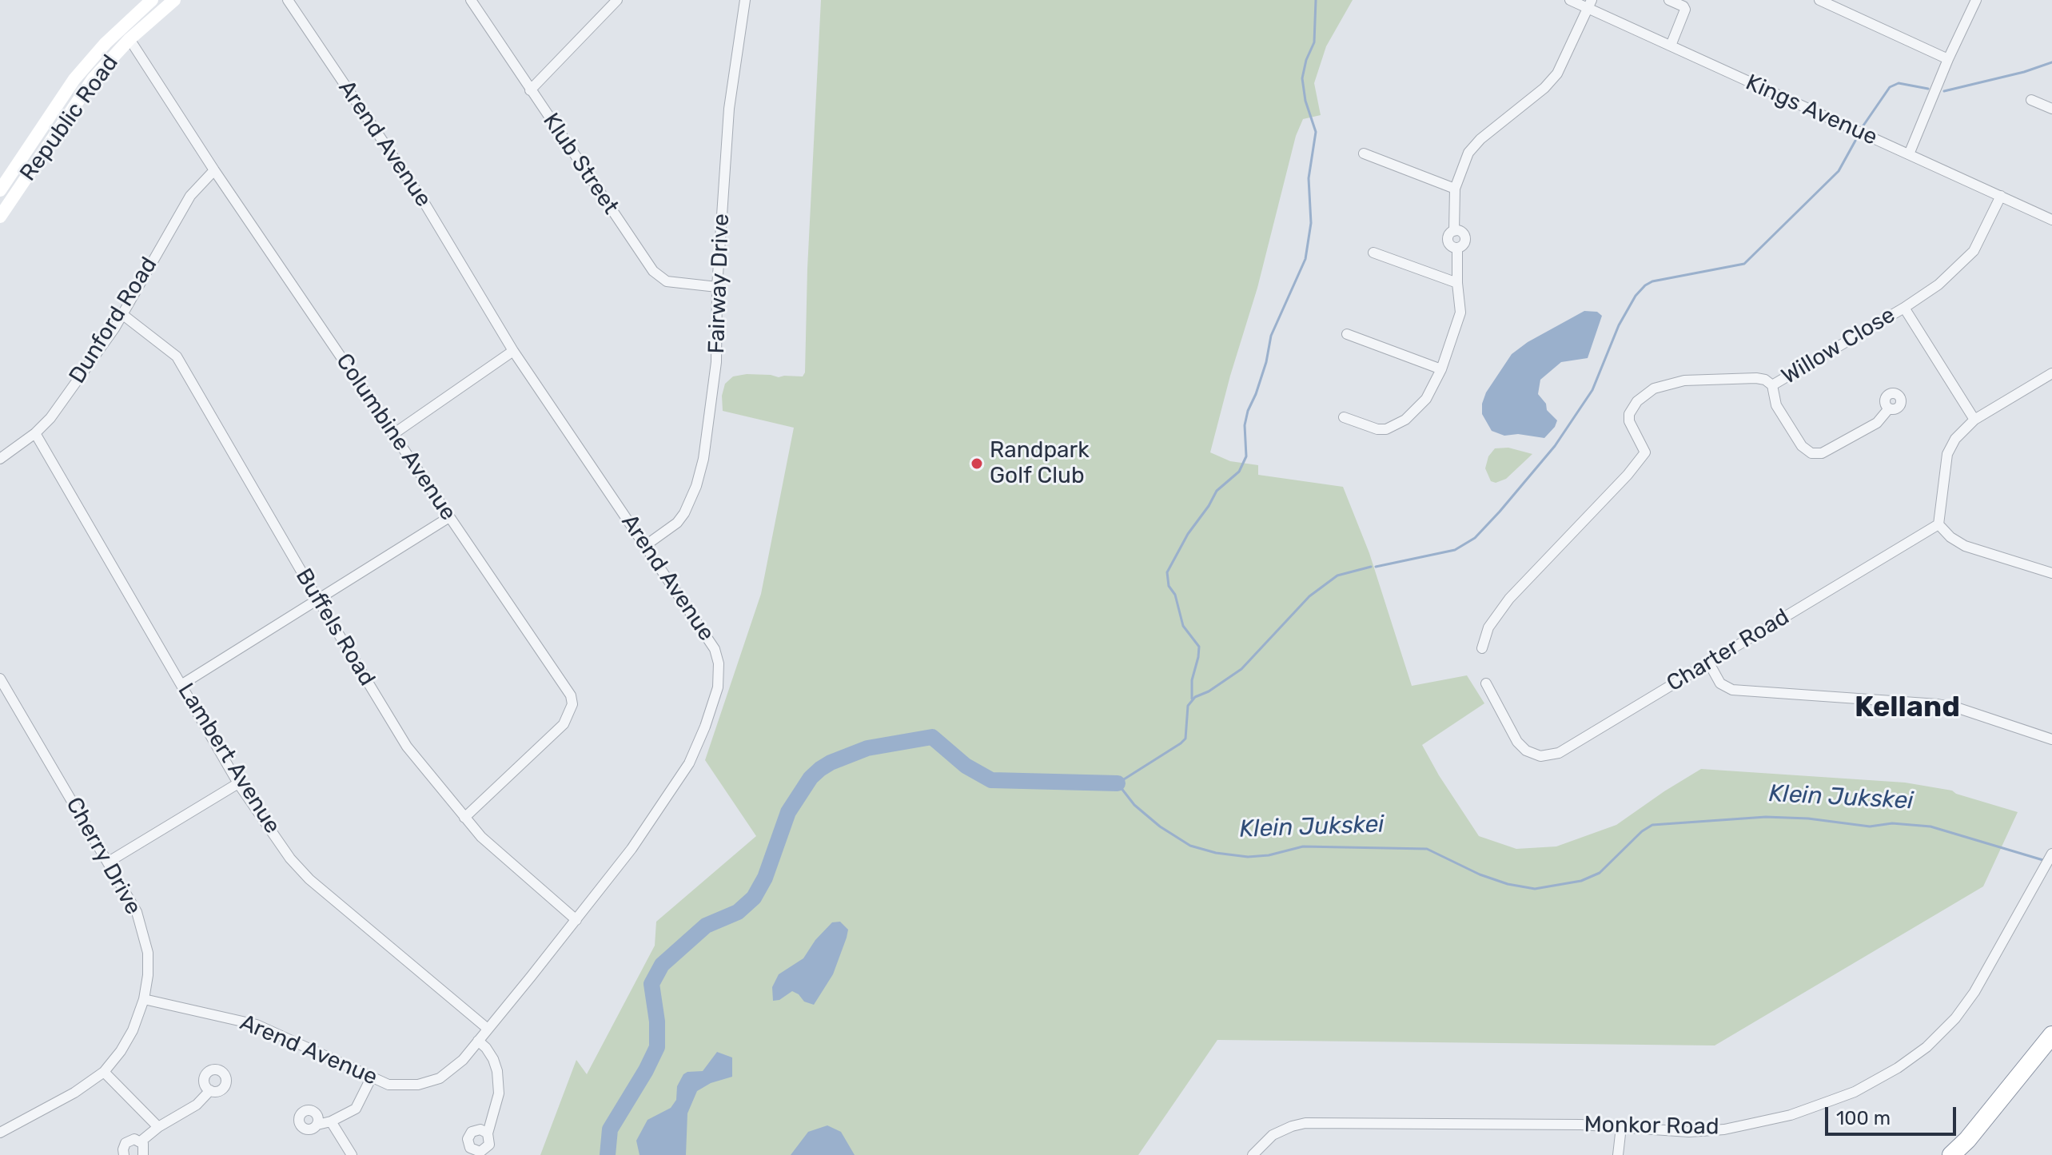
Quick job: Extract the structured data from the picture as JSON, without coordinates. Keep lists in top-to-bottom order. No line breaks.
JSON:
{"streets":{"main road":["Republic Road"],"street":["Kings Avenue","Arend Avenue","Klub Street","Fairway Drive","Dunford Road","Willow Close","Columbine Avenue","Buffels Road","Charter Road","Lambert Avenue","Cherry Drive","Monkor Road"]},"crossings":[["Kings Avenue","Willow Close"],["Republic Road","Columbine Avenue"],["Arend Avenue","Fairway Drive"],["Arend Avenue","Buffels Road"],["Arend Avenue","Lambert Avenue"],["Arend Avenue","Cherry Drive"],["Klub Street","Fairway Drive"],["Dunford Road","Columbine Avenue"],["Dunford Road","Buffels Road"],["Dunford Road","Lambert Avenue"],["Columbine Avenue","Buffels Road"]],"districts":["Kelland"],"water":["Klein Jukskei"],"places":["Randpark Golf Club"],"scale_bar":"100 m"}
